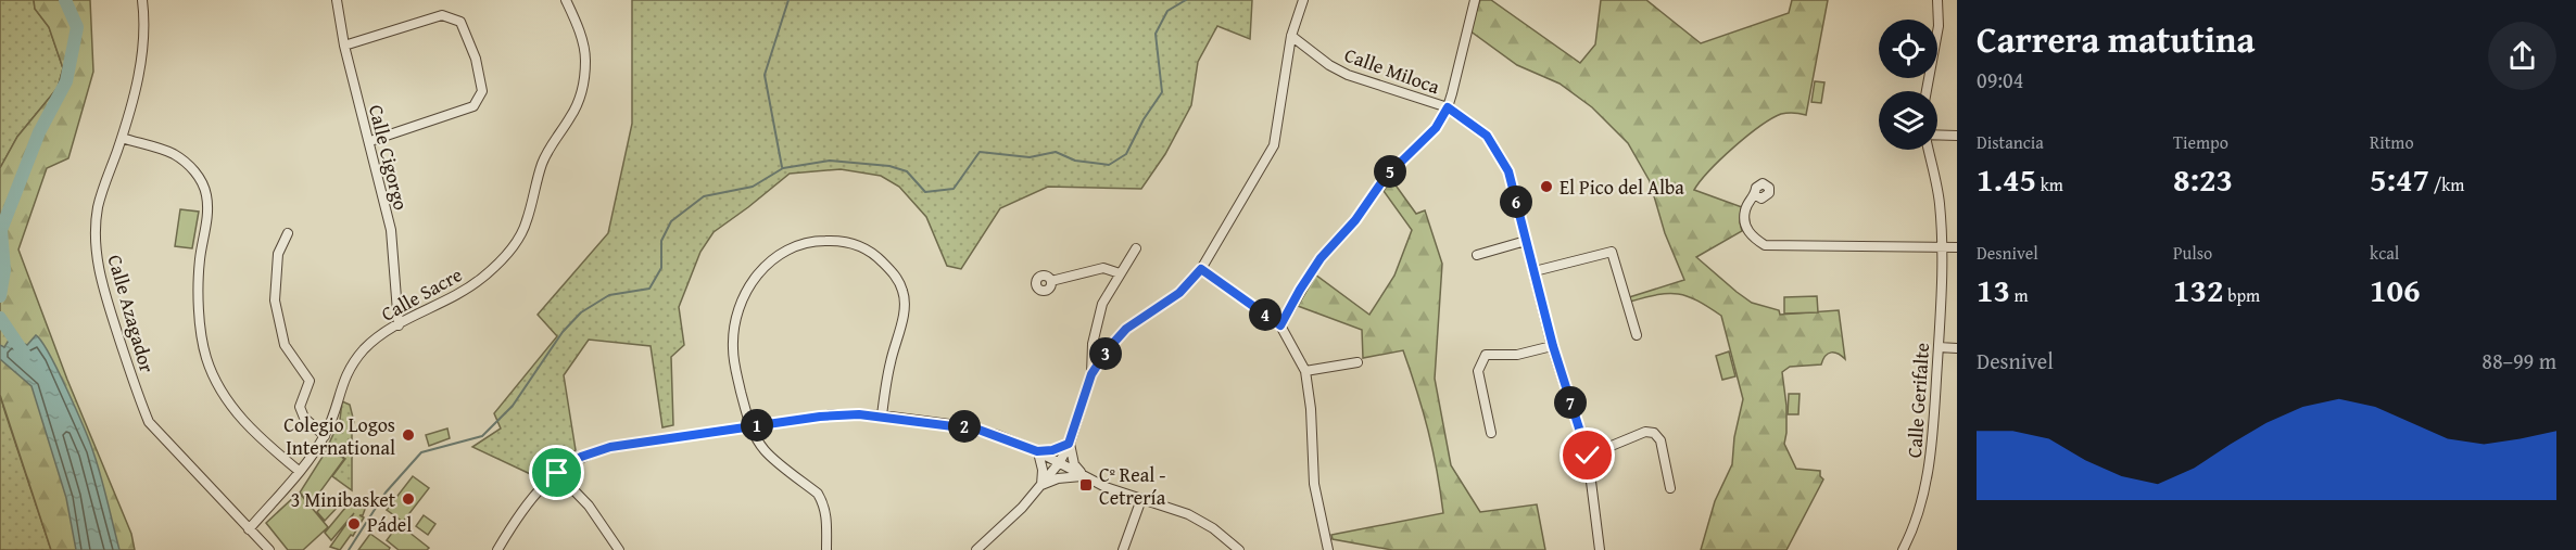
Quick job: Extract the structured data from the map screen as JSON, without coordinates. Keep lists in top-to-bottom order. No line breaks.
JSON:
{"streets":{"street":["Calle Miloca","Calle Cigorgo","Calle Sacre","Calle Azagador","Calle Gerifalte"]},"crossings":[["Calle Cigorgo","Calle Sacre"],["Calle Sacre","Calle Azagador"]],"places":{"other":["El Pico del Alba","Colegio Logos International","3 Minibasket","Pádel"],"transit":["Cº Real - Cetrería"]},"page":{"heading":["Carrera matutina","09:04"],"stats":[["Distancia","1.45 km"],["Tiempo","8:23"],["Ritmo","5:47 /km"],["Desnivel","13 m"],["Pulso","132 bpm"],["kcal","106"]],"pins":["5","6","4","3","7","1","2"],"chart":["Desnivel","88–99 m"]}}
